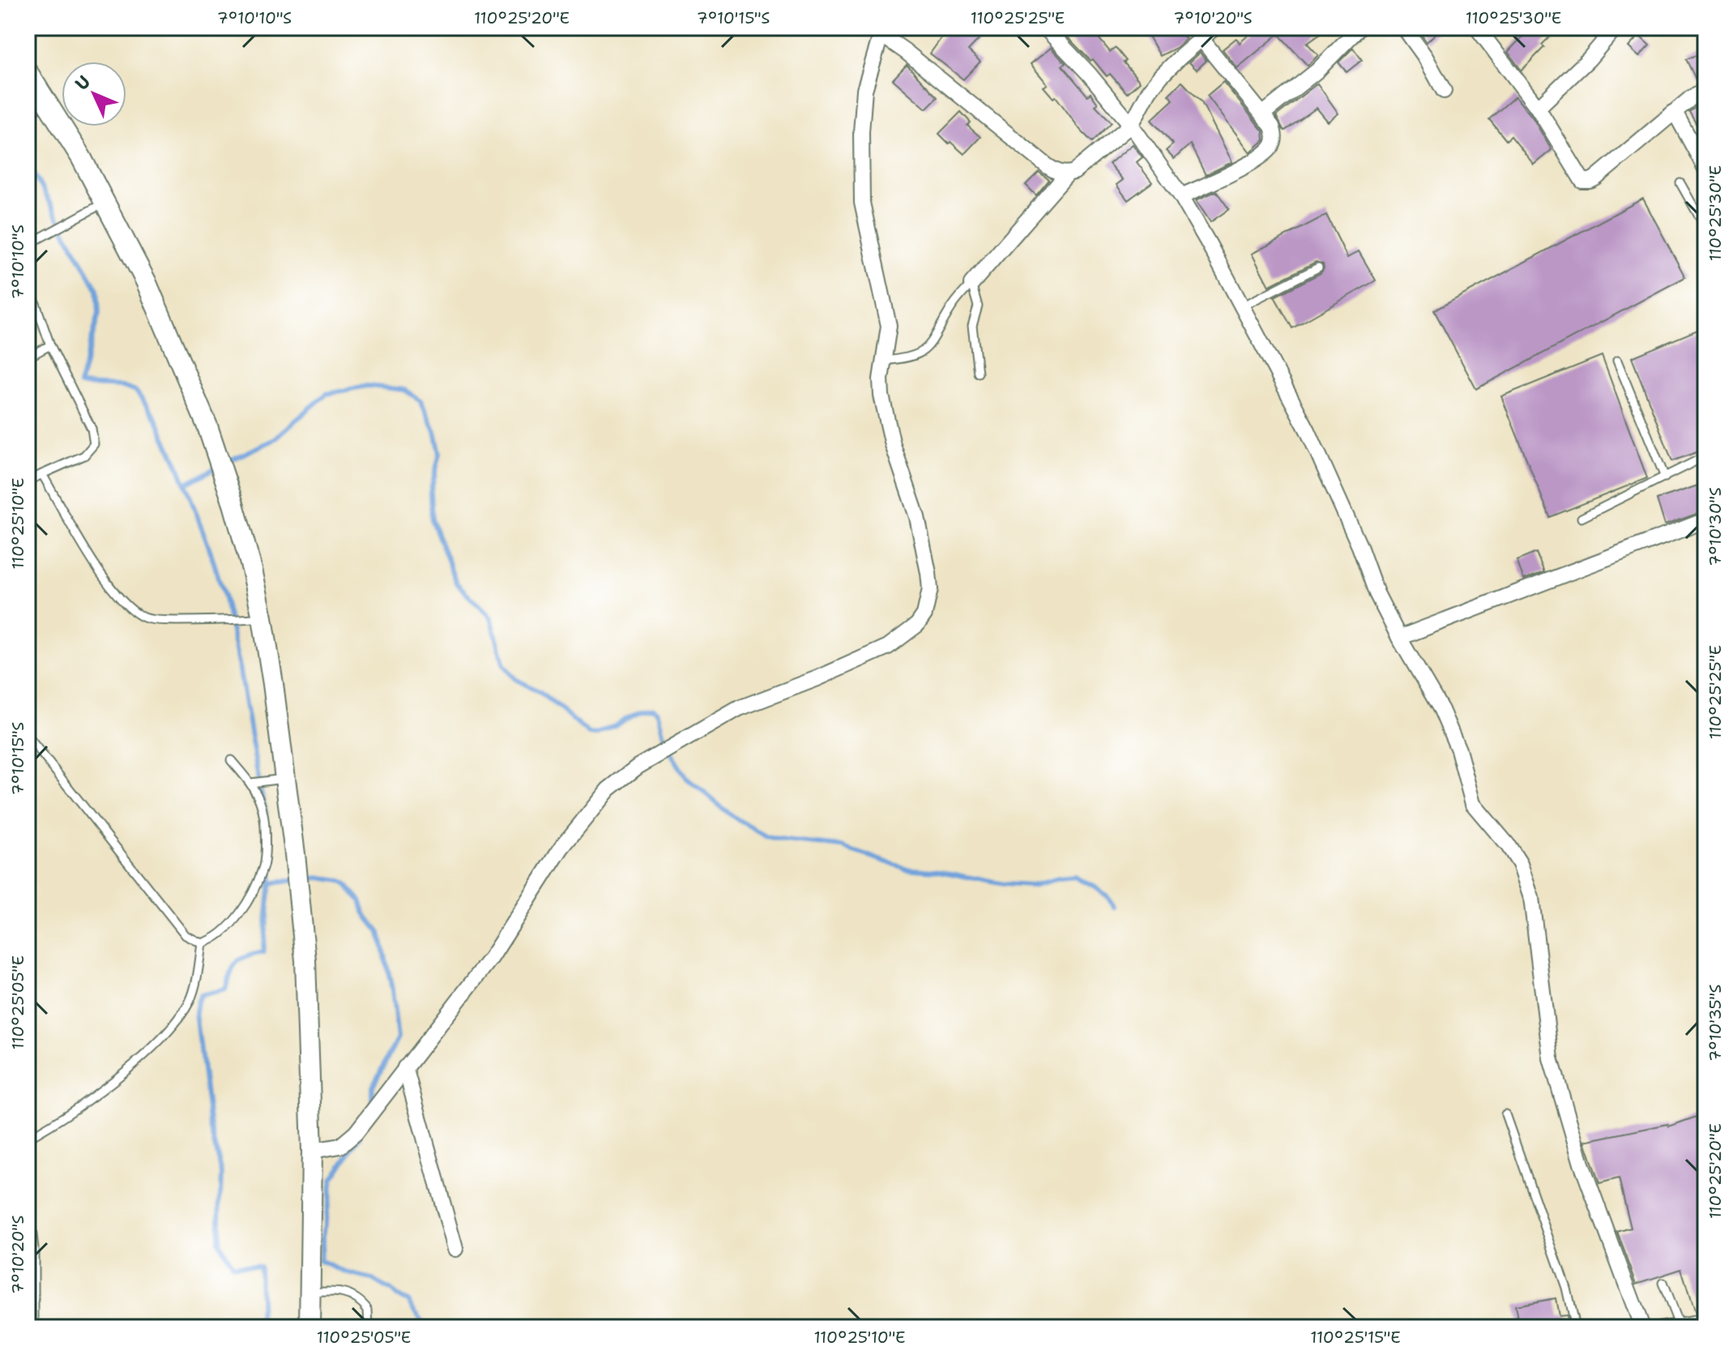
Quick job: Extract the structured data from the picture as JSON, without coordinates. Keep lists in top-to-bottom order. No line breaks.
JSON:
{"north":"top left","coordinates":["7°10'10\"S","110°25'20\"E","7°10'15\"S","110°25'25\"E","7°10'20\"S","110°25'30\"E","110°25'10\"E","7°10'30\"S","110°25'05\"E","7°10'35\"S","110°25'15\"E"]}
